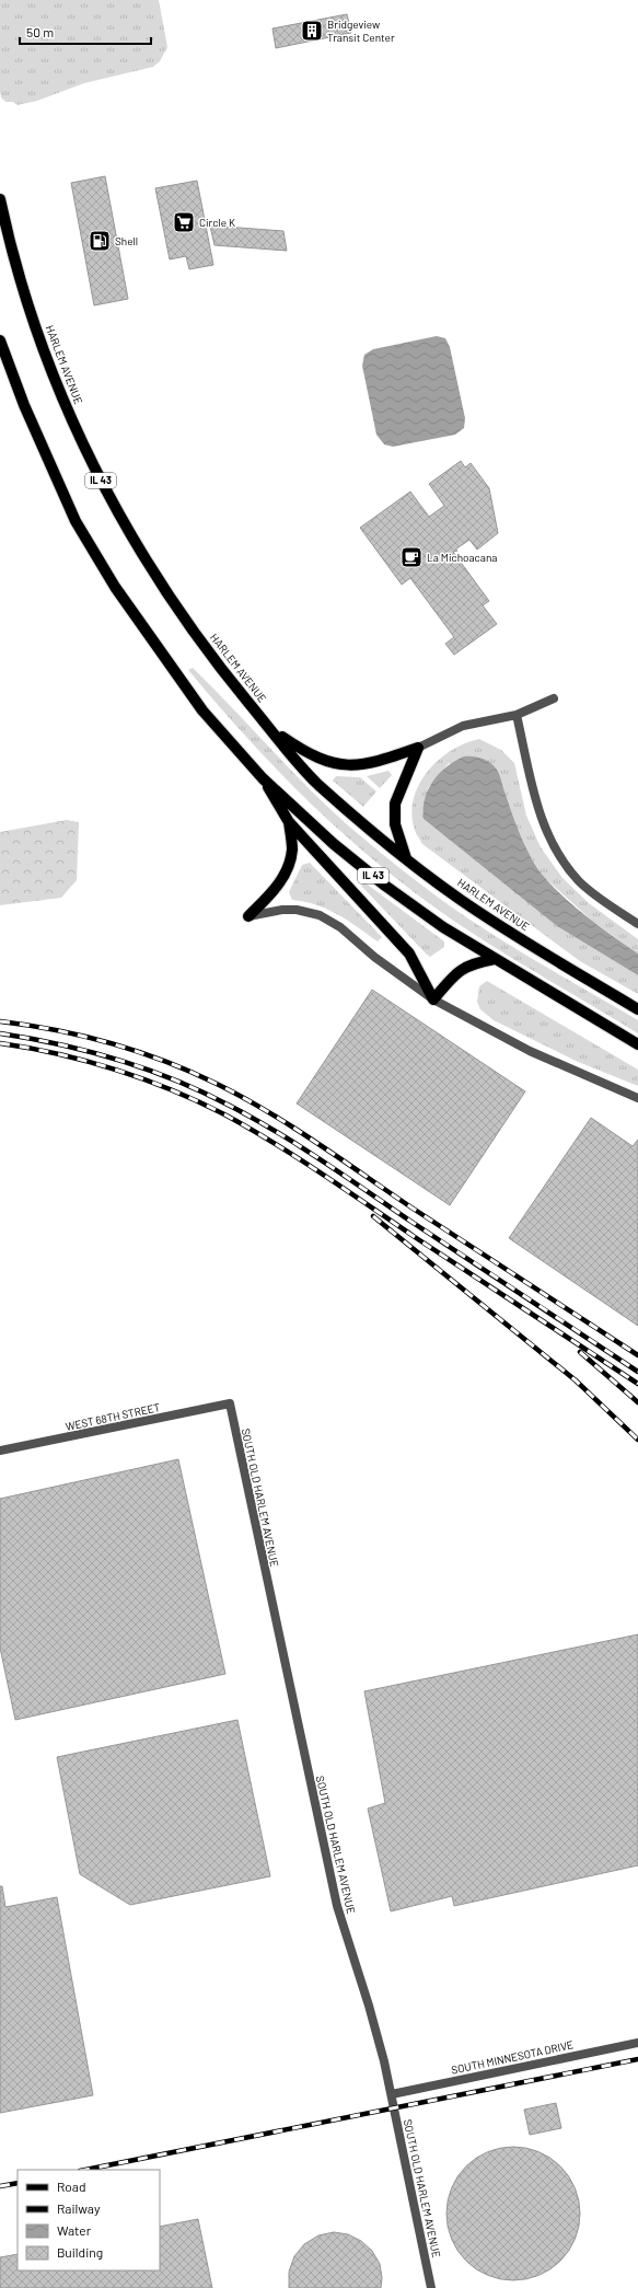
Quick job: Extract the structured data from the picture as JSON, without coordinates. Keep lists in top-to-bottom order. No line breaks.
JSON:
{"streets":{"main road":["HARLEM AVENUE","IL 43"],"street":["WEST 68TH STREET","SOUTH OLD HARLEM AVENUE","SOUTH MINNESOTA DRIVE"]},"crossings":[["WEST 68TH STREET","SOUTH OLD HARLEM AVENUE"],["SOUTH OLD HARLEM AVENUE","SOUTH MINNESOTA DRIVE"]],"places":{"building":["Bridgeview Transit Center"],"supermarket":["Circle K"],"fuel station":["Shell"],"cafe":["La Michoacana"]},"legend":["Road","Railway","Water","Building"],"scale_bar":"50 m"}
